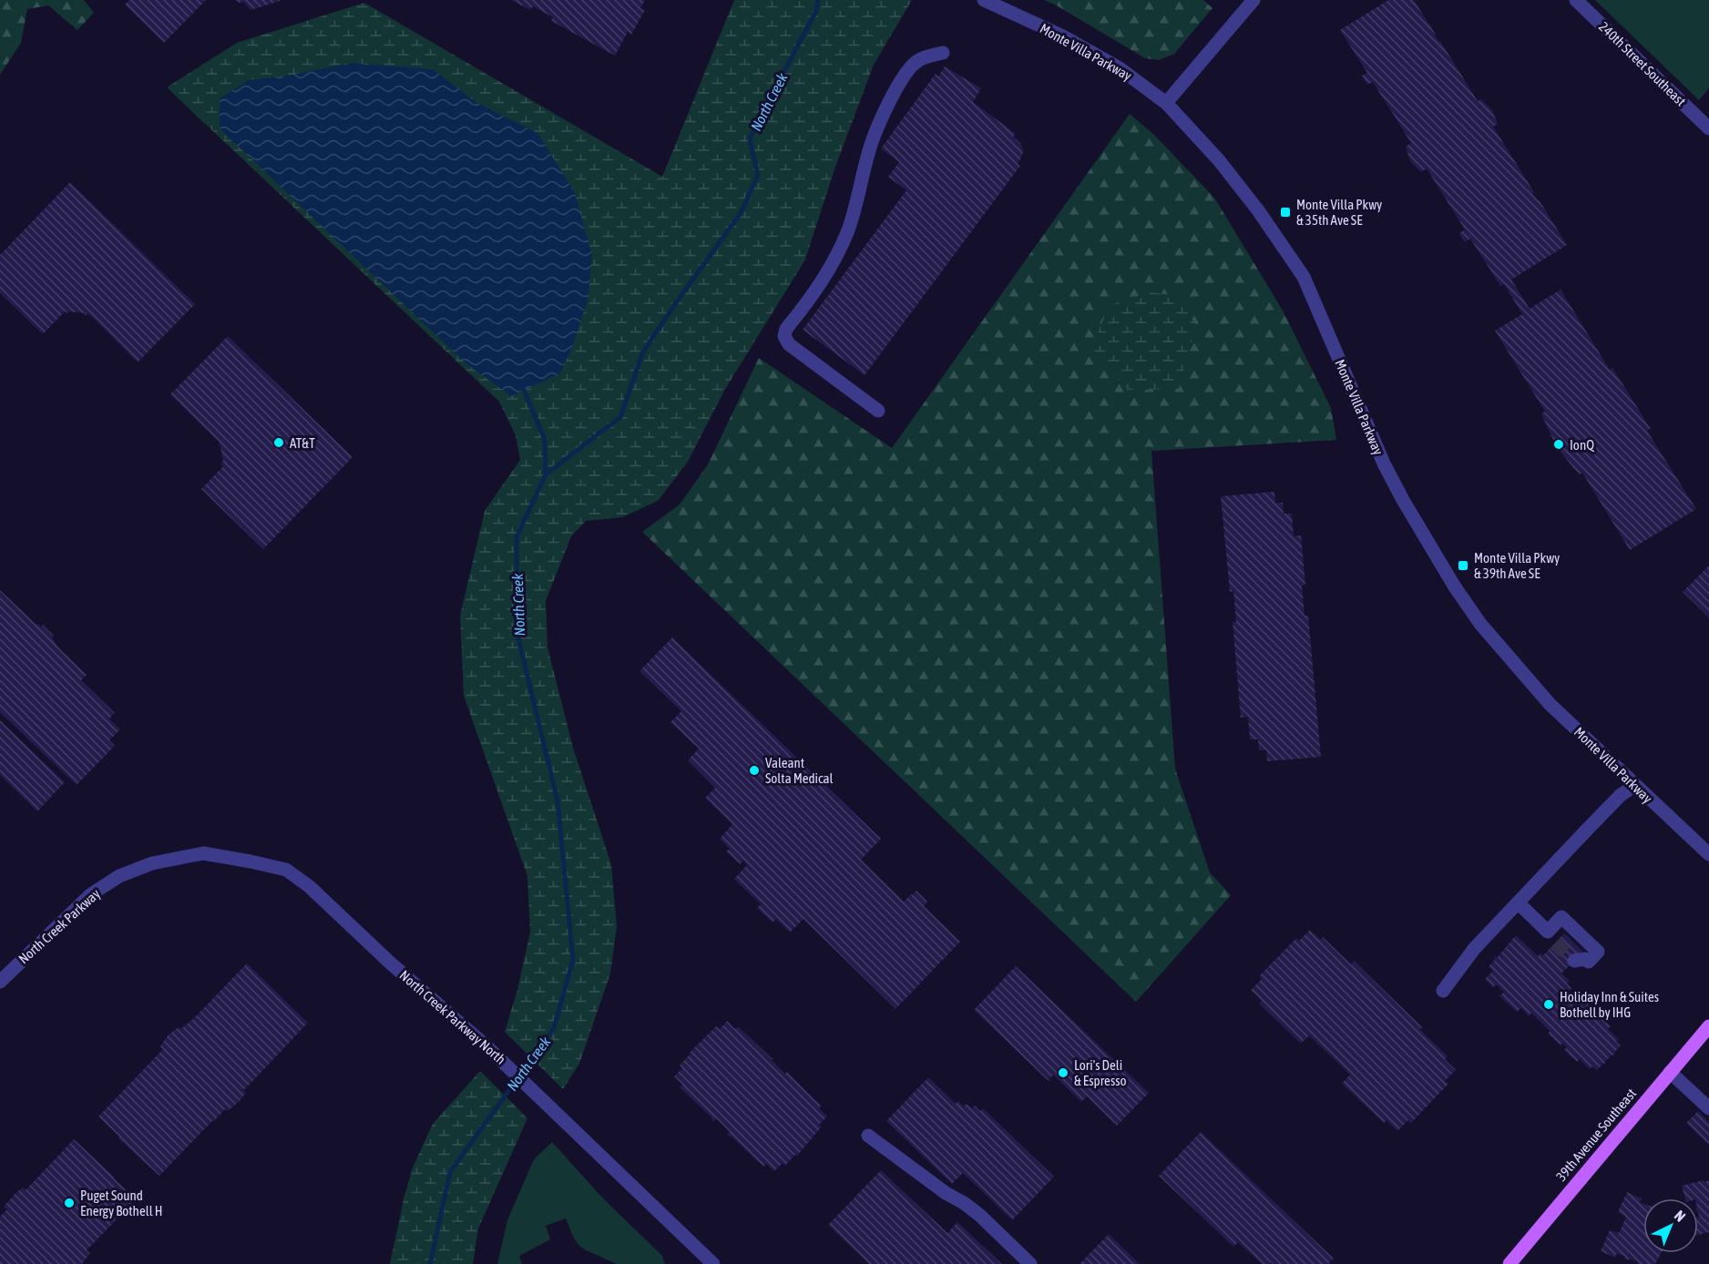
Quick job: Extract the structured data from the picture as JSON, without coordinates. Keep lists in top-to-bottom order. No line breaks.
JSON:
{"streets":{"main road":["39th Avenue Southeast"],"street":["Monte Villa Parkway","240th Street Southeast","North Creek Parkway","North Creek Parkway North"]},"crossings":[["North Creek Parkway","North Creek Parkway North"]],"water":["North Creek"],"places":{"transit":["Monte Villa Pkwy & 35th Ave SE","Monte Villa Pkwy & 39th Ave SE"],"other":["AT&T","IonQ","Valeant Solta Medical","Holiday Inn & Suites Bothell by IHG","Lori's Deli & Espresso","Puget Sound Energy Bothell H"]},"north":"top right"}
